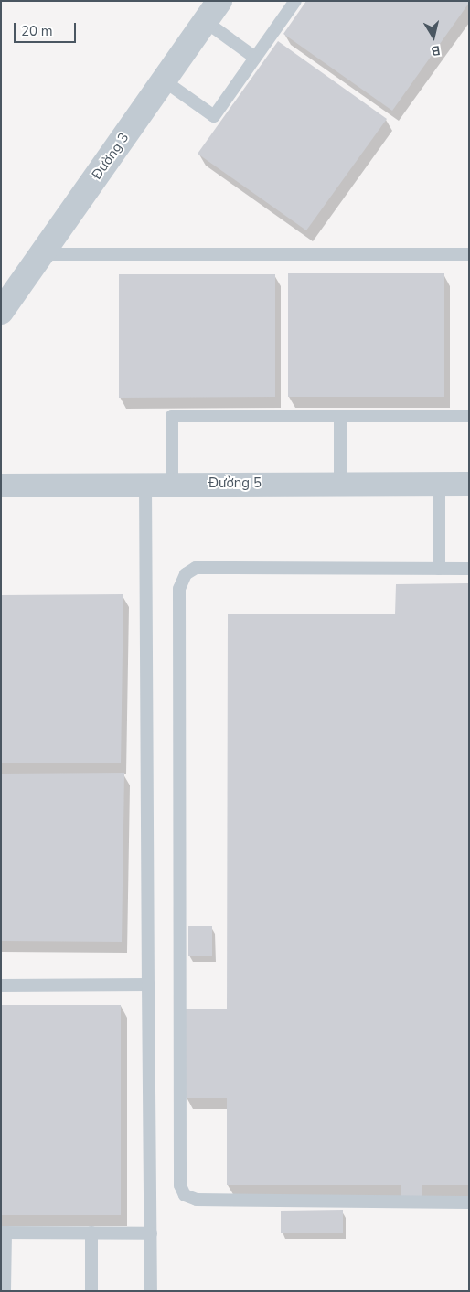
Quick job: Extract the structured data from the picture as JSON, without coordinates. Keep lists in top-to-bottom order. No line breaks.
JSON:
{"streets":{"street":["Đường 3","Đường 5"]},"scale_bar":"20 m","north":"bottom"}
